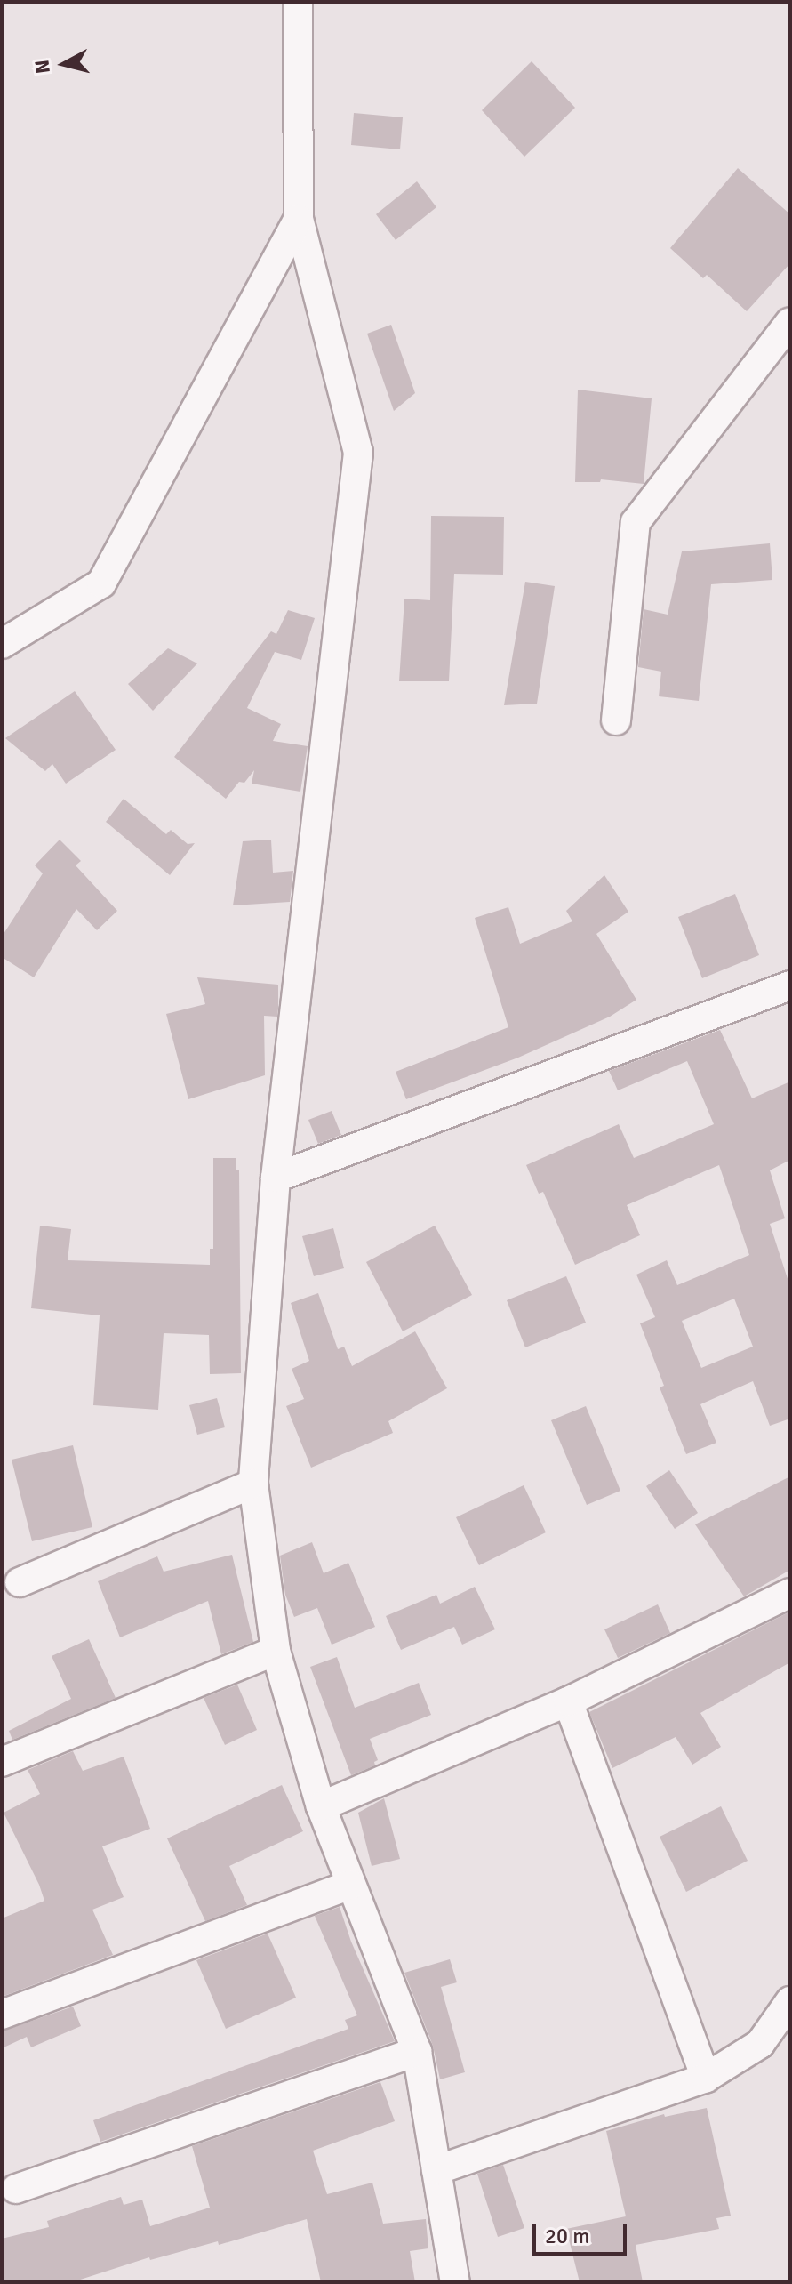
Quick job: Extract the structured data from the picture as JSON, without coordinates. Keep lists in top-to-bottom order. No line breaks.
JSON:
{"scale_bar":"20 m","north":"left"}
